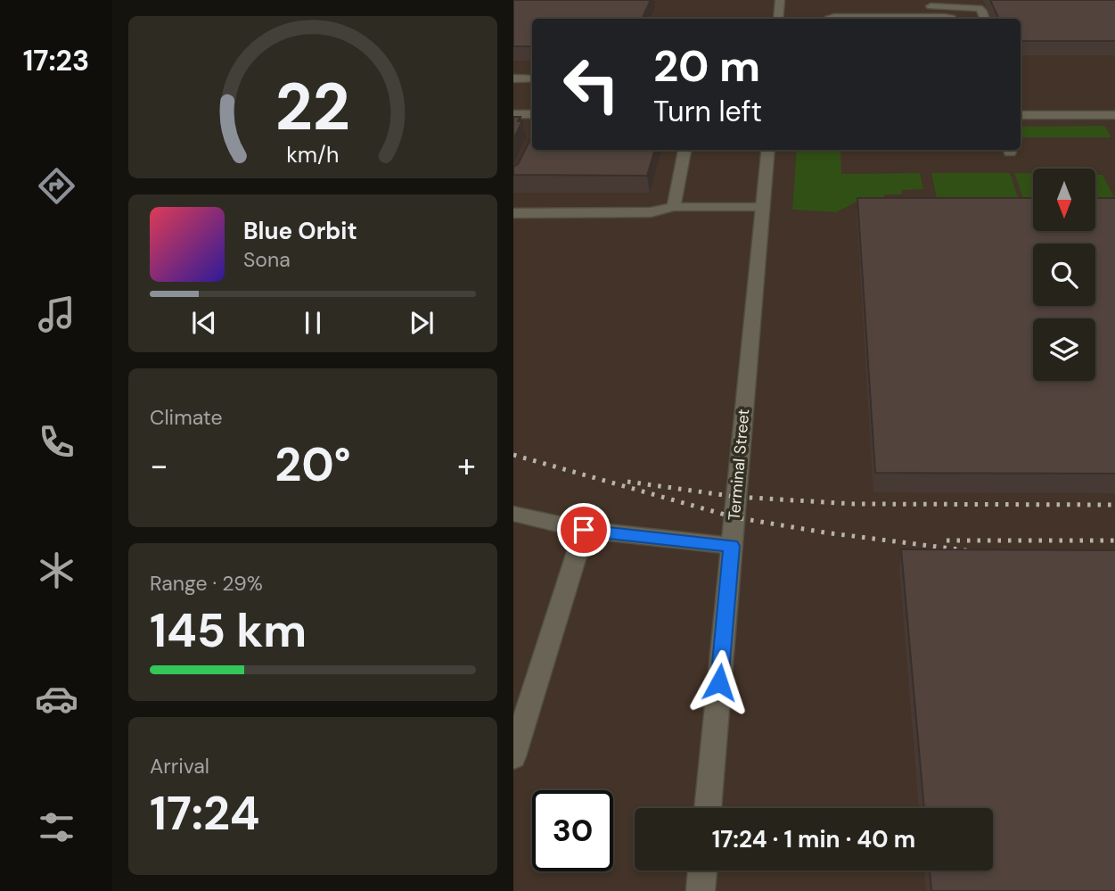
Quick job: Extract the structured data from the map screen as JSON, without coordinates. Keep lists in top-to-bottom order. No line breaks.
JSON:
{"streets":{"street":["Terminal Street"]},"north":"bottom","page":{"tabs":"17:23","turn":["20 m","Turn left"],"song":["Blue Orbit","Sona"],"tile":["Climate",["Range · 29%","145 km"],["Arrival","17:24"]],"heat":["−","20°","+"],"limit":"30","trip":"17:24 · 1 min · 40 m","gauge":["22","km/h"]}}
